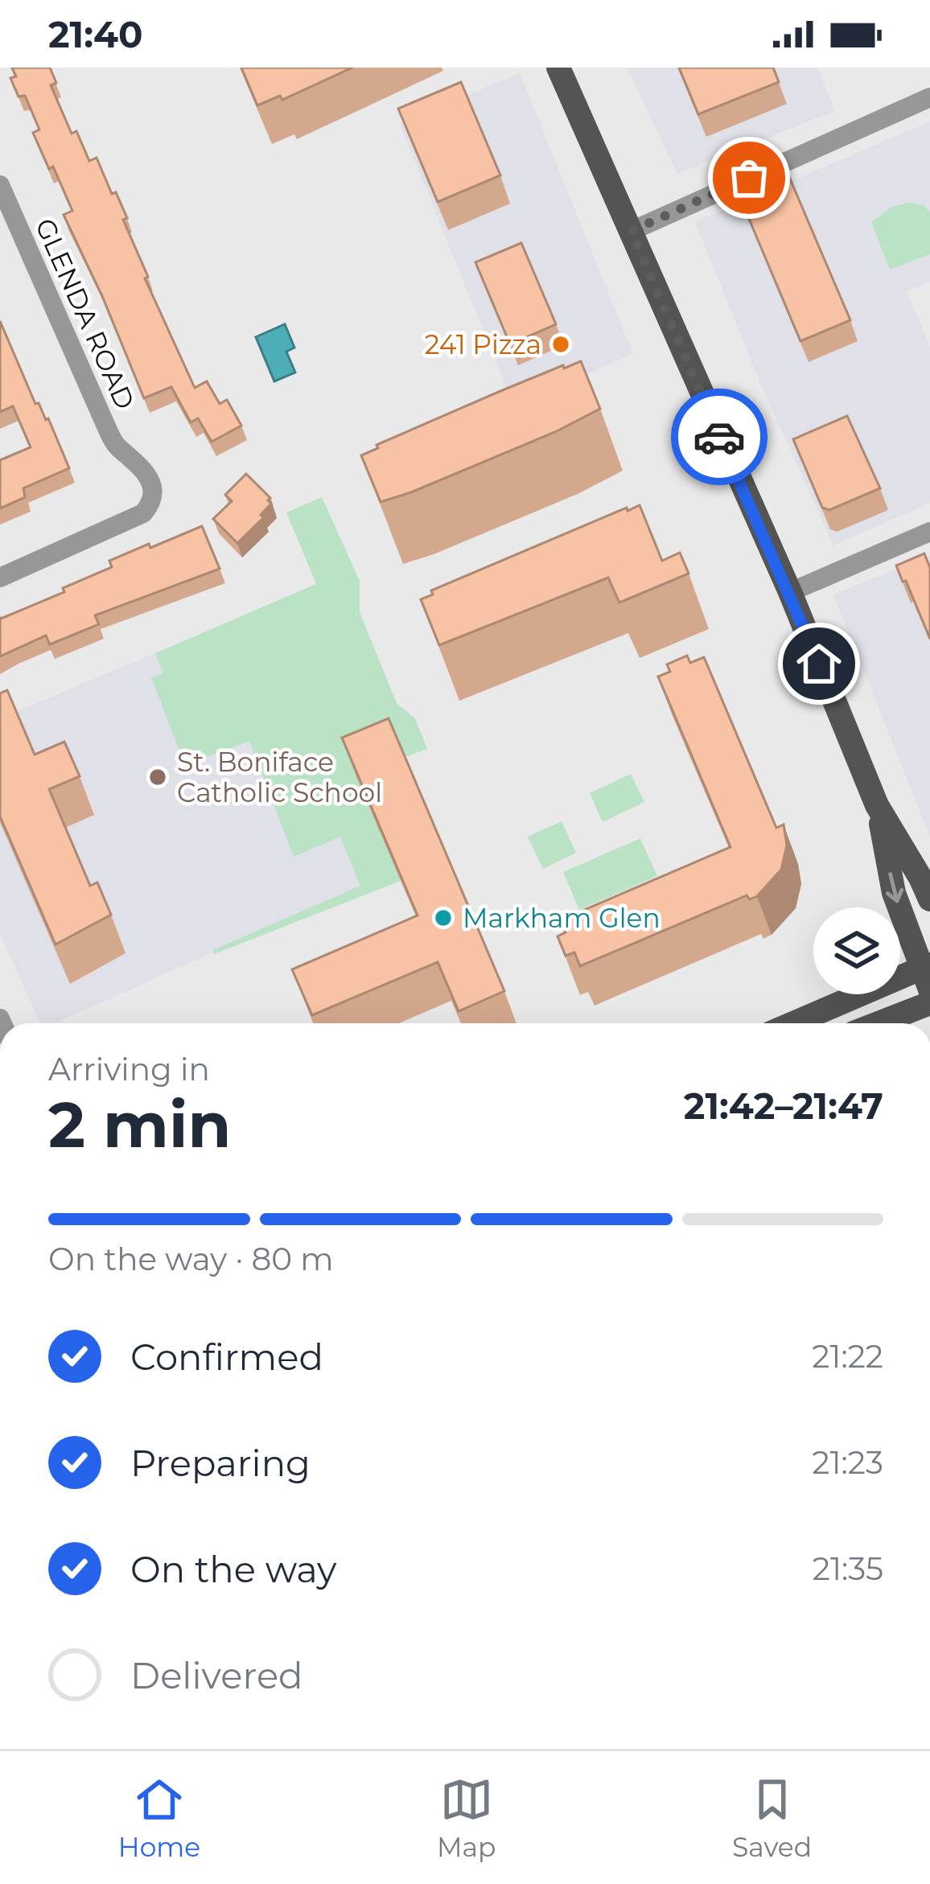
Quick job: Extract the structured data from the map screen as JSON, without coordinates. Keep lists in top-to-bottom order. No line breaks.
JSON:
{"streets":{"street":["GLENDA ROAD"]},"places":["241 Pizza","St. Boniface Catholic School","Markham Glen"],"page":{"status":"21:40","heading":["2 min","Arriving in","21:42–21:47"],"bar":"On the way · 80 m","list":[["Confirmed","21:22"],["Preparing","21:23"],["On the way","21:35"],"Delivered"],"tabs":["Home","Map","Saved"]}}
